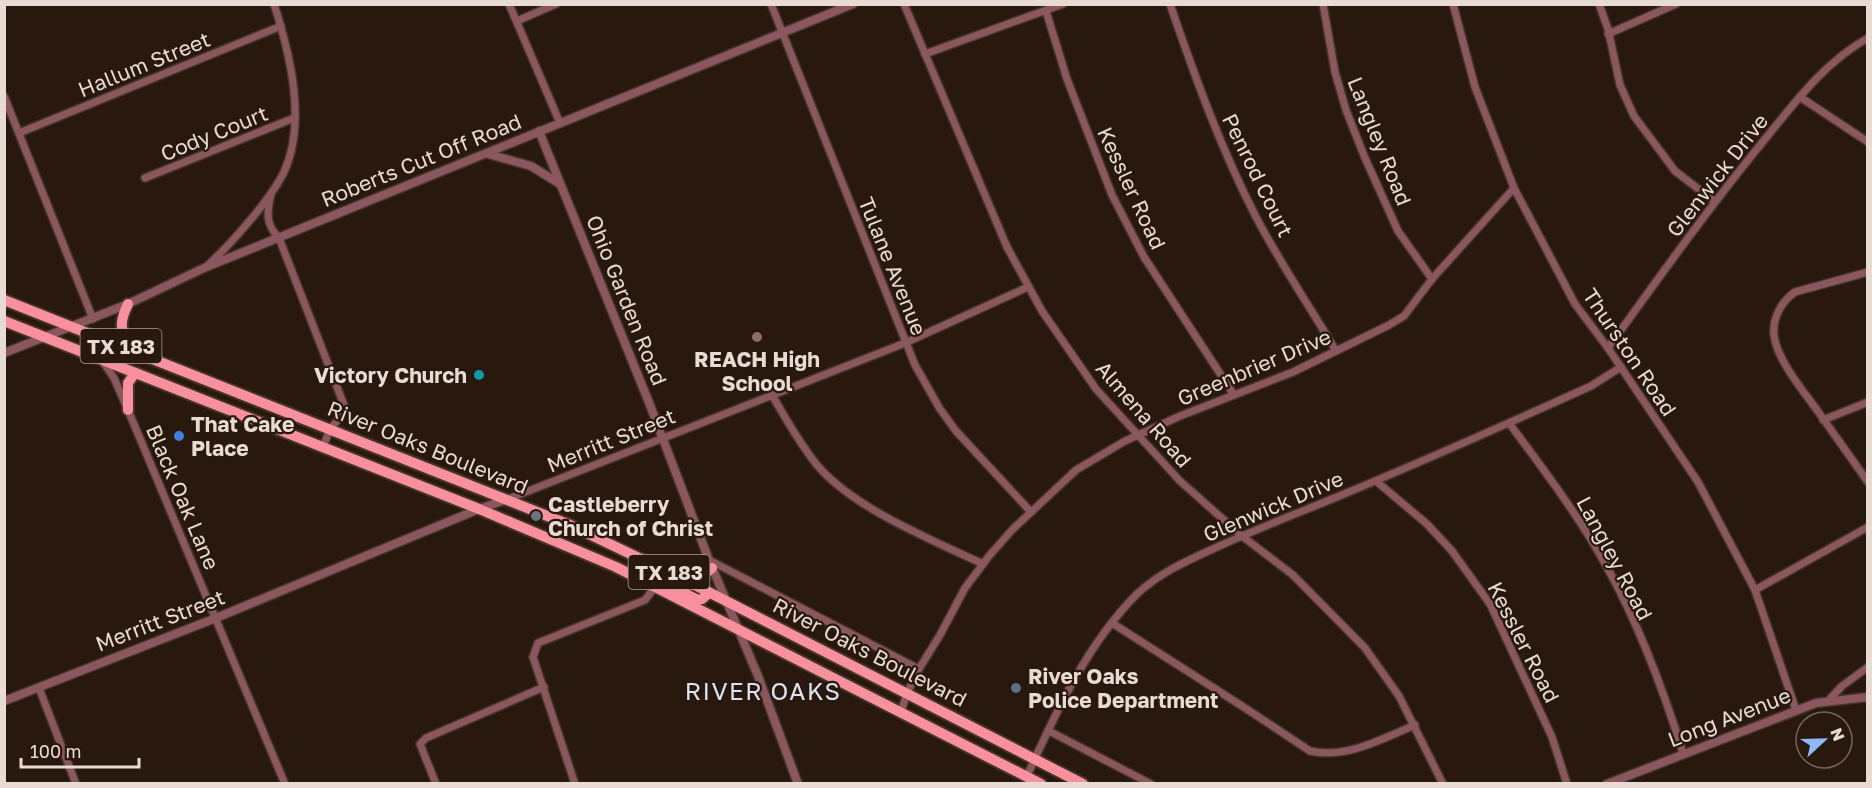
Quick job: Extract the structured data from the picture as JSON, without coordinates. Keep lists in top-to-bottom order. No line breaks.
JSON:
{"streets":{"main road":["TX 183","River Oaks Boulevard"],"street":["Hallum Street","Cody Court","Langley Road","Roberts Cut Off Road","Penrod Court","Glenwick Drive","Kessler Road","Tulane Avenue","Ohio Garden Road","Thurston Road","Greenbrier Drive","Almena Road","Merritt Street","Black Oak Lane","Long Avenue"]},"crossings":[["Langley Road","Glenwick Drive"],["Langley Road","Greenbrier Drive"],["Langley Road","Long Avenue"],["Roberts Cut Off Road","Tulane Avenue"],["Roberts Cut Off Road","Ohio Garden Road"],["Roberts Cut Off Road","River Oaks Boulevard"],["Penrod Court","Greenbrier Drive"],["Glenwick Drive","Kessler Road"],["Glenwick Drive","Thurston Road"],["Glenwick Drive","Almena Road"],["Glenwick Drive","River Oaks Boulevard"],["Kessler Road","Greenbrier Drive"],["Tulane Avenue","Greenbrier Drive"],["Tulane Avenue","Merritt Street"],["Ohio Garden Road","Merritt Street"],["Ohio Garden Road","River Oaks Boulevard"],["Thurston Road","Greenbrier Drive"],["Thurston Road","Long Avenue"],["Greenbrier Drive","Almena Road"],["Greenbrier Drive","River Oaks Boulevard"],["Almena Road","Merritt Street"],["Merritt Street","River Oaks Boulevard"],["Merritt Street","Black Oak Lane"],["River Oaks Boulevard","Black Oak Lane"]],"districts":["RIVER OAKS"],"places":["REACH High School","Victory Church","That Cake Place","Castleberry Church of Christ","River Oaks Police Department"],"scale_bar":"100 m","north":"right"}
